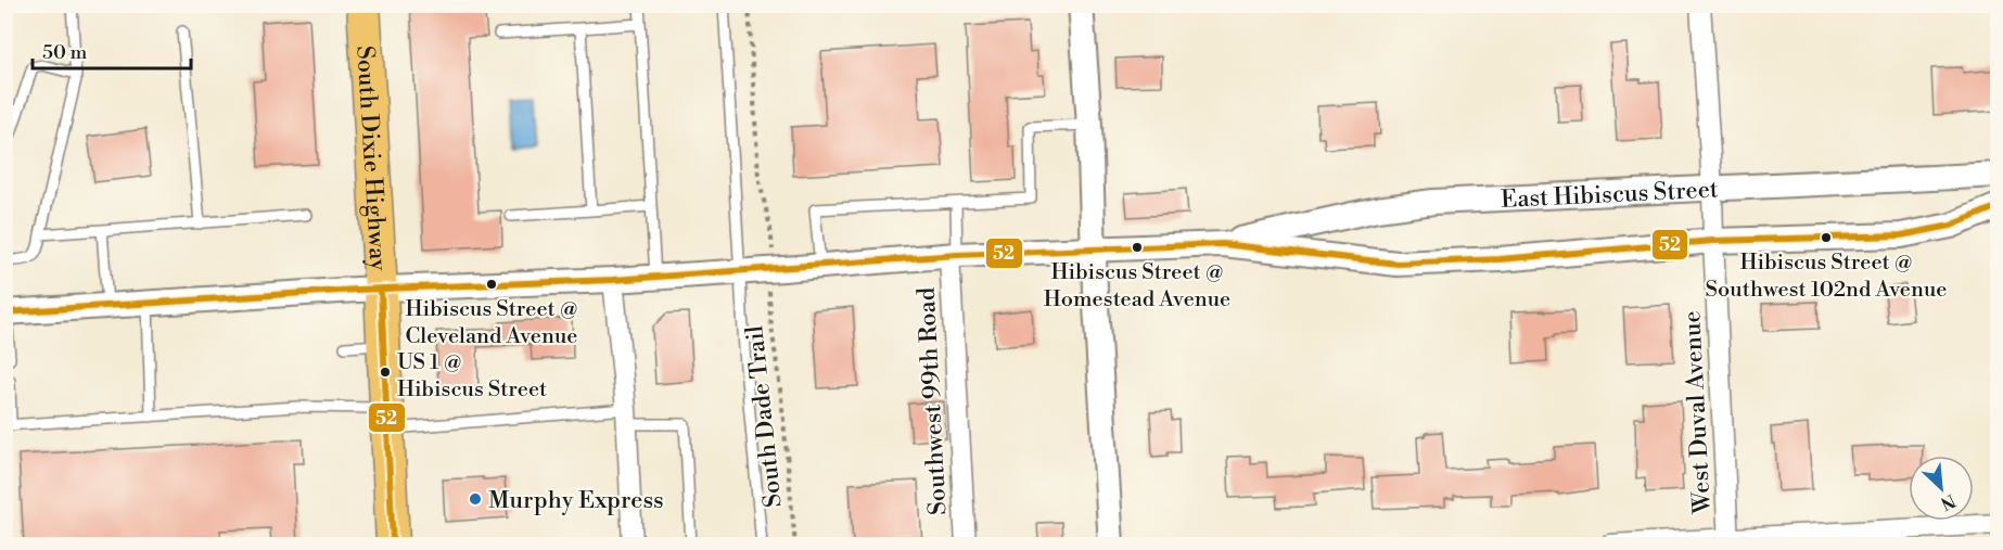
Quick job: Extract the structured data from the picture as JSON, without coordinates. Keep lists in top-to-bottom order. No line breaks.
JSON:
{"streets":{"highway":["South Dixie Highway"],"street":["East Hibiscus Street","Southwest 99th Road","West Duval Avenue"],"path":["South Dade Trail"]},"crossings":[["South Dixie Highway","East Hibiscus Street"],["East Hibiscus Street","Southwest 99th Road"],["East Hibiscus Street","West Duval Avenue"]],"places":["Hibiscus Street @ Southwest 102nd Avenue","Hibiscus Street @ Homestead Avenue","Hibiscus Street @ Cleveland Avenue","US 1 @ Hibiscus Street","Murphy Express"],"lines":["transit line 52"],"scale_bar":"50 m","north":"bottom right"}
